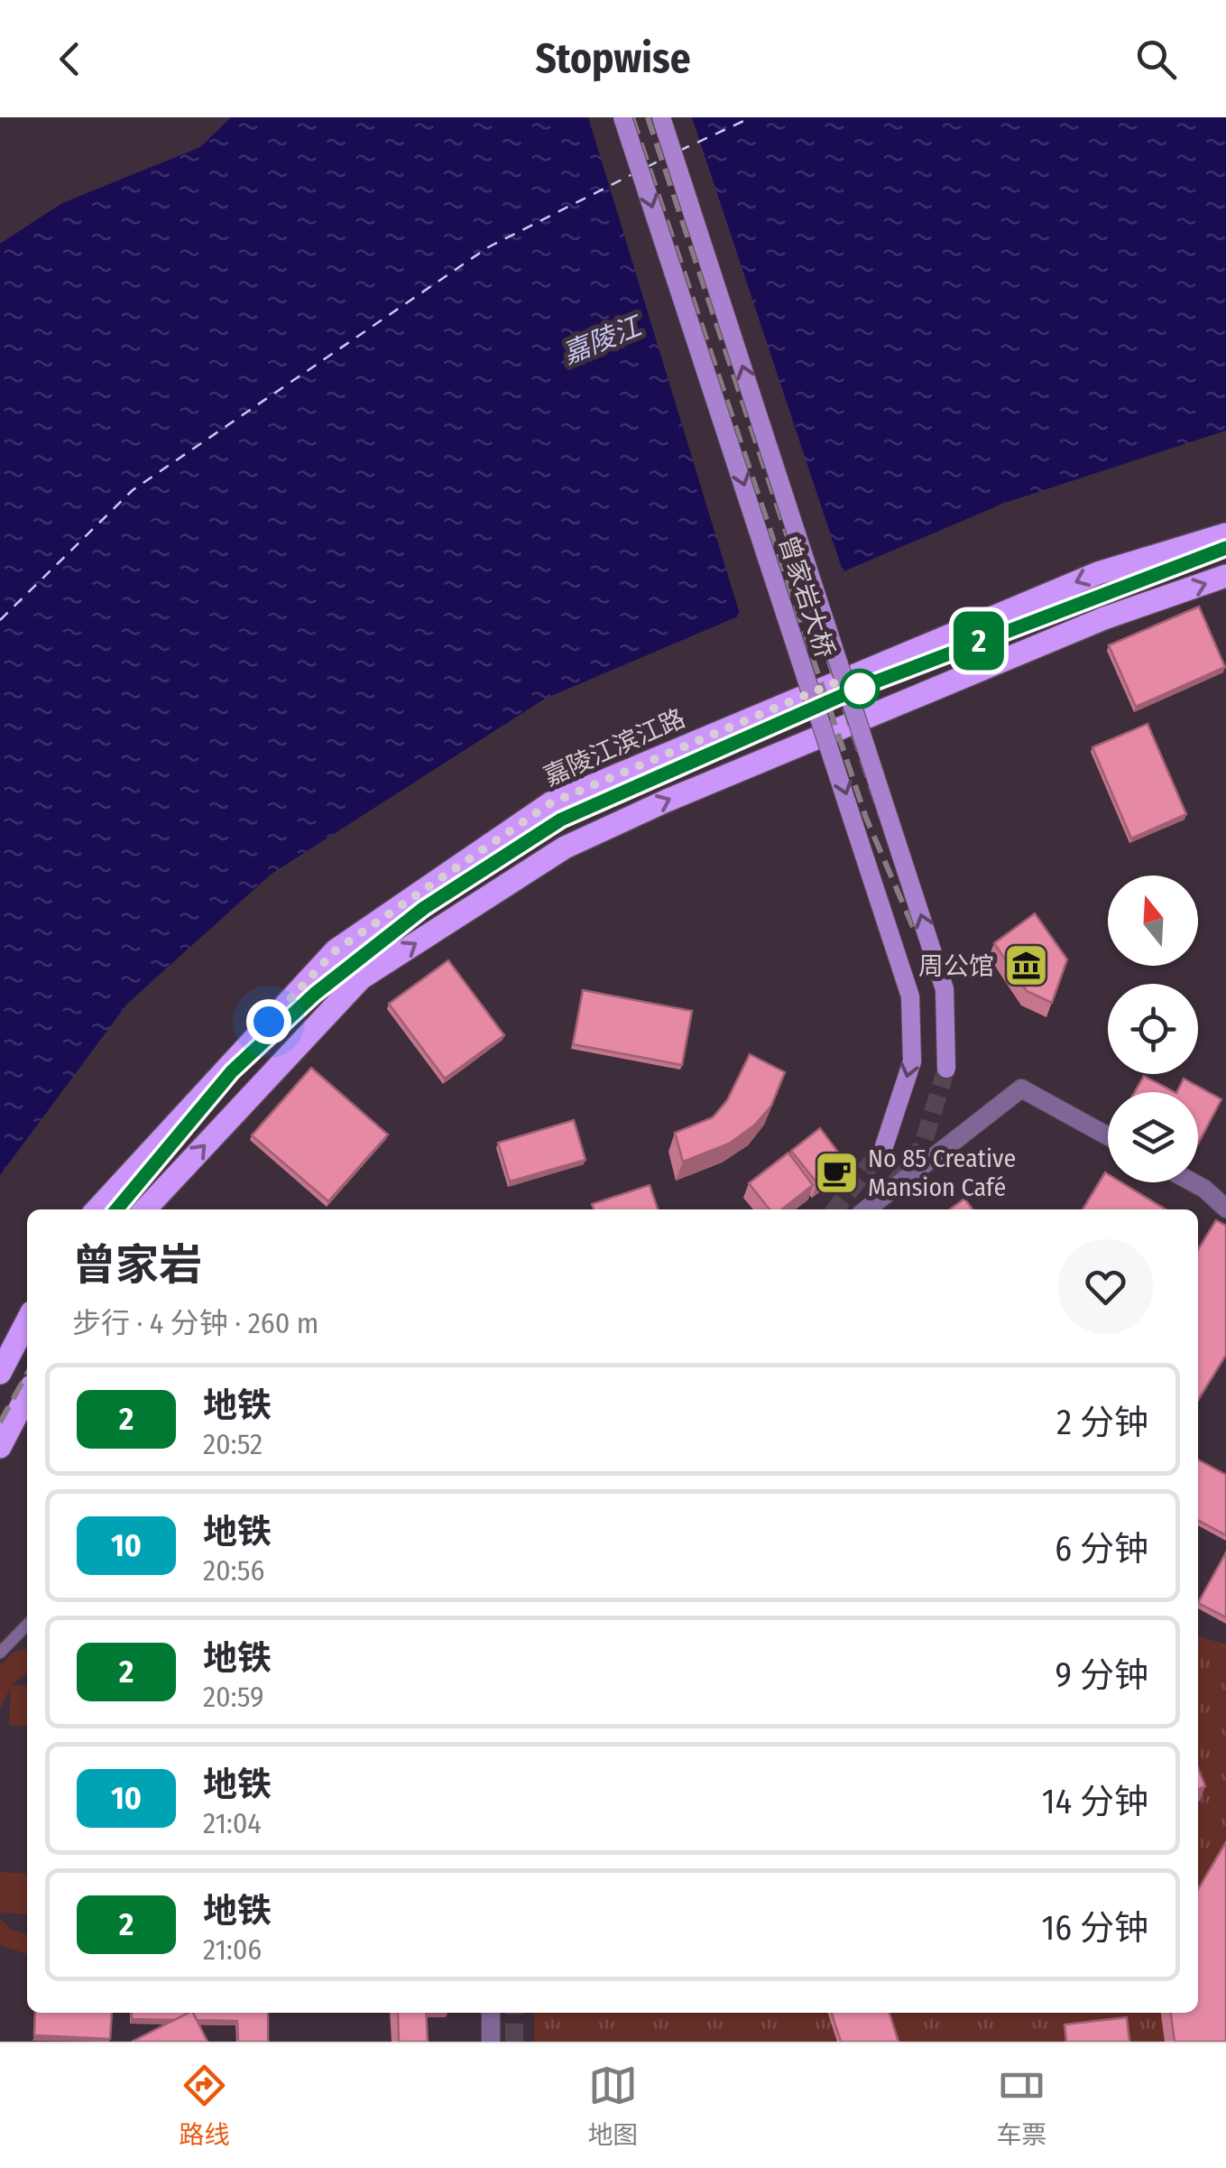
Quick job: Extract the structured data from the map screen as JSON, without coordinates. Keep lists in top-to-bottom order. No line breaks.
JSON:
{"streets":{"main road":["曾家岩大桥","嘉陵江滨江路"]},"water":["嘉陵江"],"places":{"museum":["周公馆"],"cafe":["No 85 Creative Mansion Café"]},"lines":["metro line 2"],"north":"top","page":{"header":"Stopwise","on_map":"2","heading":["曾家岩","步行 · 4 分钟 · 260 m"],"list":[{"mark":"2","name":"地铁","note":"20:52","value":"2 分钟"},{"mark":"10","name":"地铁","note":"20:56","value":"6 分钟"},{"mark":"2","name":"地铁","note":"20:59","value":"9 分钟"},{"mark":"10","name":"地铁","note":"21:04","value":"14 分钟"},{"mark":"2","name":"地铁","note":"21:06","value":"16 分钟"}],"tabs":["路线","地图","车票"]}}
